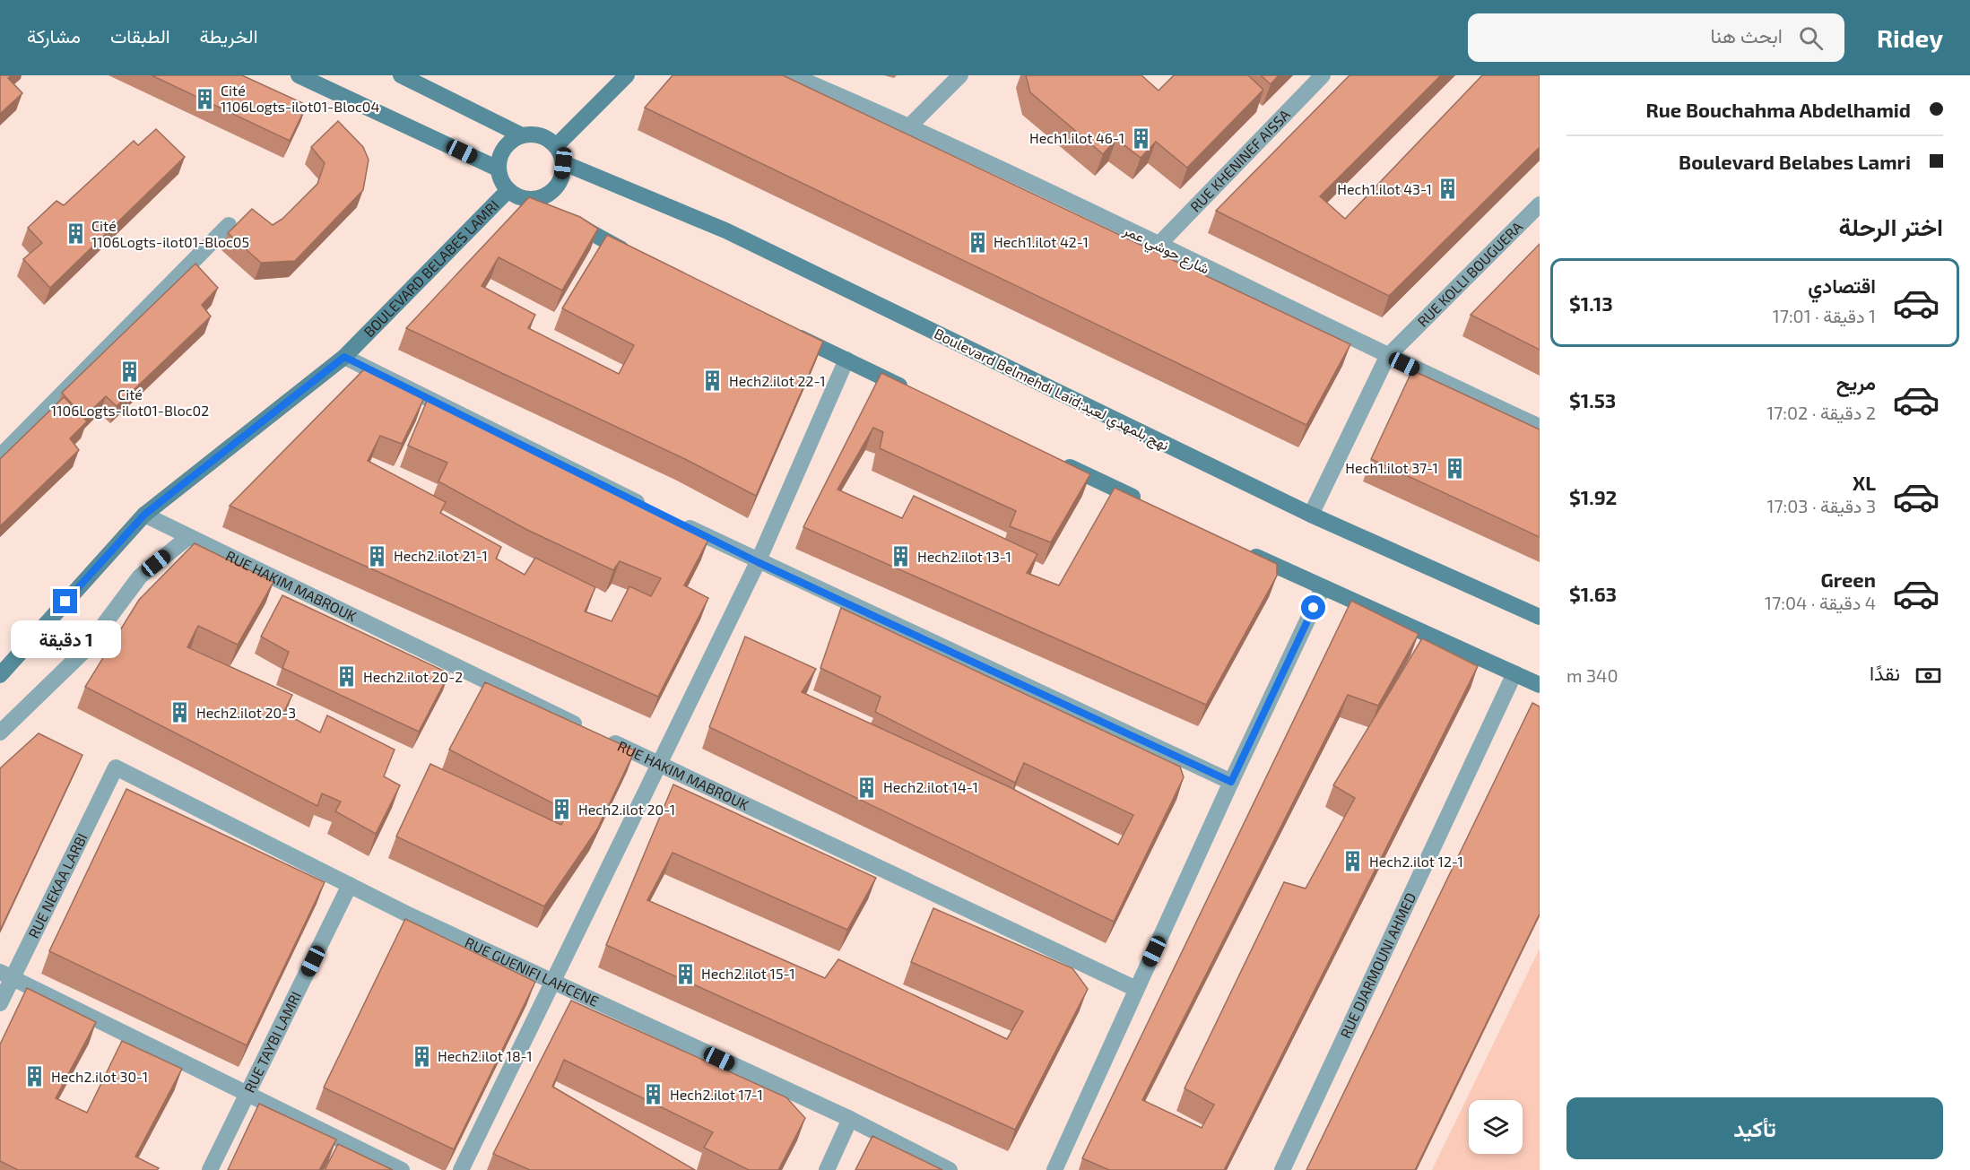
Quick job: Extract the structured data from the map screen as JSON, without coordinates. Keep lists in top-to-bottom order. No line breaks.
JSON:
{"streets":{"main road":["BOULEVARD BELABES LAMRI","Boulevard Belmehdi Laïd;نهج بلمهدي لعيد"],"street":["RUE KHENINEF AISSA","شارع حوشي عمر","RUE KOLLI BOUGUERA","RUE HAKIM MABROUK","RUE NEKAA LARBI","RUE DJARMOUNI AHMED","RUE GUENIFI LAHCENE","RUE TAYBI LAMRI"]},"crossings":[["RUE KHENINEF AISSA","شارع حوشي عمر"],["شارع حوشي عمر","RUE KOLLI BOUGUERA"],["BOULEVARD BELABES LAMRI","Boulevard Belmehdi Laïd;نهج بلمهدي لعيد"],["BOULEVARD BELABES LAMRI","RUE HAKIM MABROUK"],["RUE KOLLI BOUGUERA","Boulevard Belmehdi Laïd;نهج بلمهدي لعيد"],["RUE NEKAA LARBI","RUE GUENIFI LAHCENE"],["RUE GUENIFI LAHCENE","RUE TAYBI LAMRI"]],"places":{"building":["Cité 1106Logts-ilot01-Bloc04","Hech1.ilot 46-1","Hech1.ilot 43-1","Cité 1106Logts-ilot01-Bloc05","Hech1.ilot 42-1","Cité 1106Logts-ilot01-Bloc02","Hech2.ilot 22-1","Hech1.ilot 37-1","Hech2.ilot 21-1","Hech2.ilot 13-1","Hech2.ilot 20-2","Hech2.ilot 20-3","Hech2.ilot 14-1","Hech2.ilot 20-1","Hech2.ilot 12-1","Hech2.ilot 15-1","Hech2.ilot 18-1","Hech2.ilot 30-1","Hech2.ilot 17-1"]},"page":{"header":"Ridey","search":"ابحث هنا","nav":["الخريطة","الطبقات","مشاركة"],"banner":["Rue Bouchahma Abdelhamid","Boulevard Belabes Lamri"],"heading":"اختر الرحلة","list":[{"name":"اقتصادي","note":"1 دقيقة · 17:01","value":"$1.13"},{"name":"مريح","note":"2 دقيقة · 17:02","value":"$1.53"},{"name":"XL","note":"3 دقيقة · 17:03","value":"$1.92"},{"name":"Green","note":"4 دقيقة · 17:04","value":"$1.63"}],"bubble":"1 دقيقة","pay":["نقدًا","340 m"],"buttons":"تأكيد"}}
